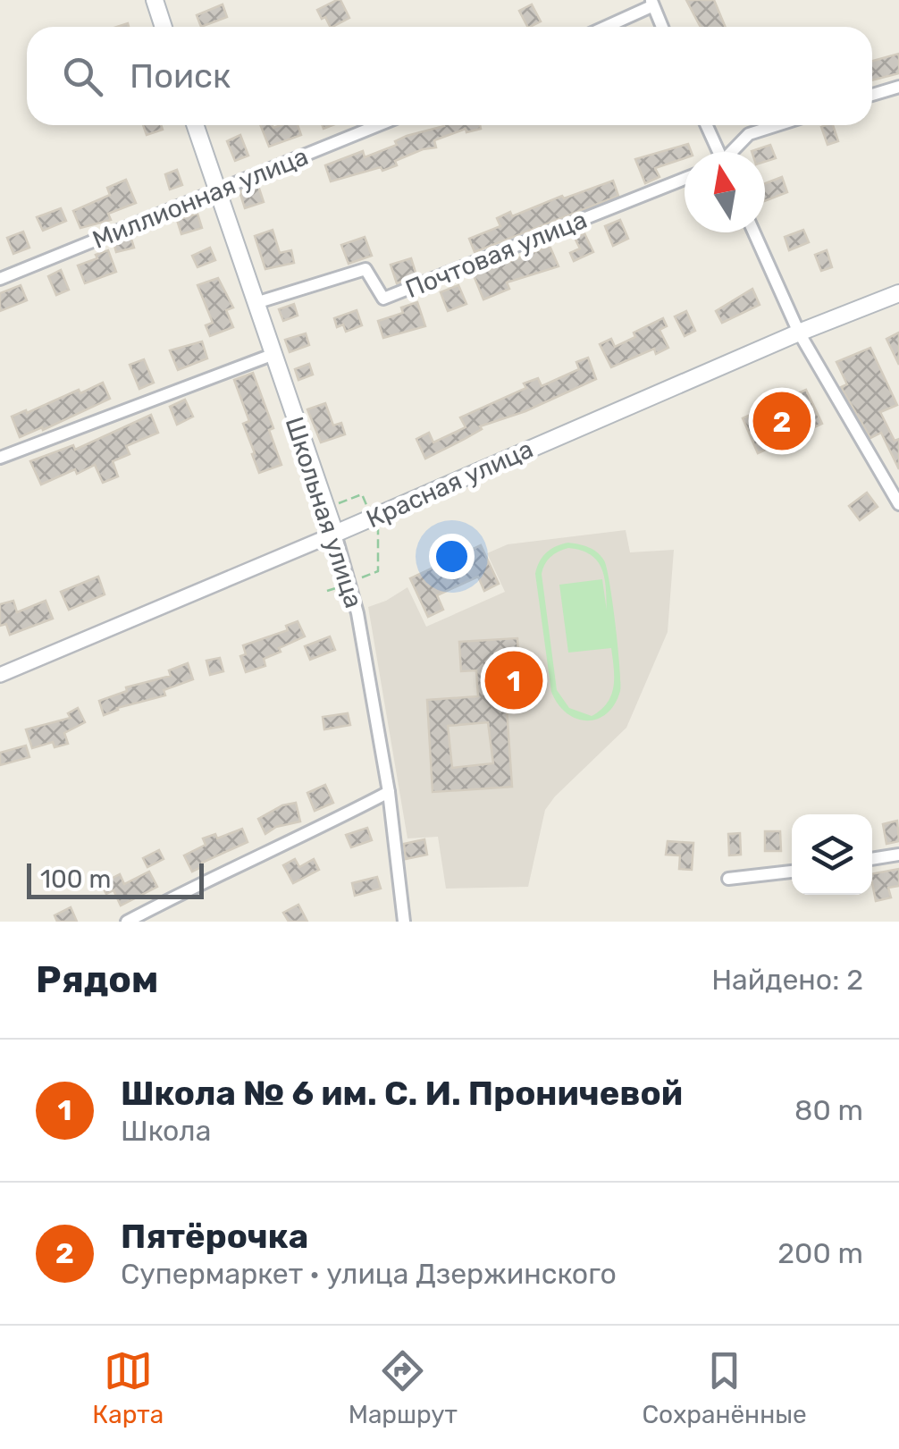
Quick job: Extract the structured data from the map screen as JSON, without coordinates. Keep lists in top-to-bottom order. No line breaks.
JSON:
{"streets":{"main road":["Красная улица","Школьная улица"],"street":["Миллионная улица","Почтовая улица"]},"crossings":[["Миллионная улица","Школьная улица"],["Почтовая улица","Школьная улица"],["Красная улица","Школьная улица"]],"scale_bar":"100 m","north":"top","page":{"search":"Поиск","pins":["2","1"],"scale":"100 m","heading":["Рядом","Найдено: 2"],"list":[{"mark":"1","name":"Школа № 6 им. С. И. Проничевой","note":"Школа","value":"80 m"},{"mark":"2","name":"Пятёрочка","note":"Супермаркет · улица Дзержинского","value":"200 m"}],"nav":["Карта","Маршрут","Сохранённые"]}}
